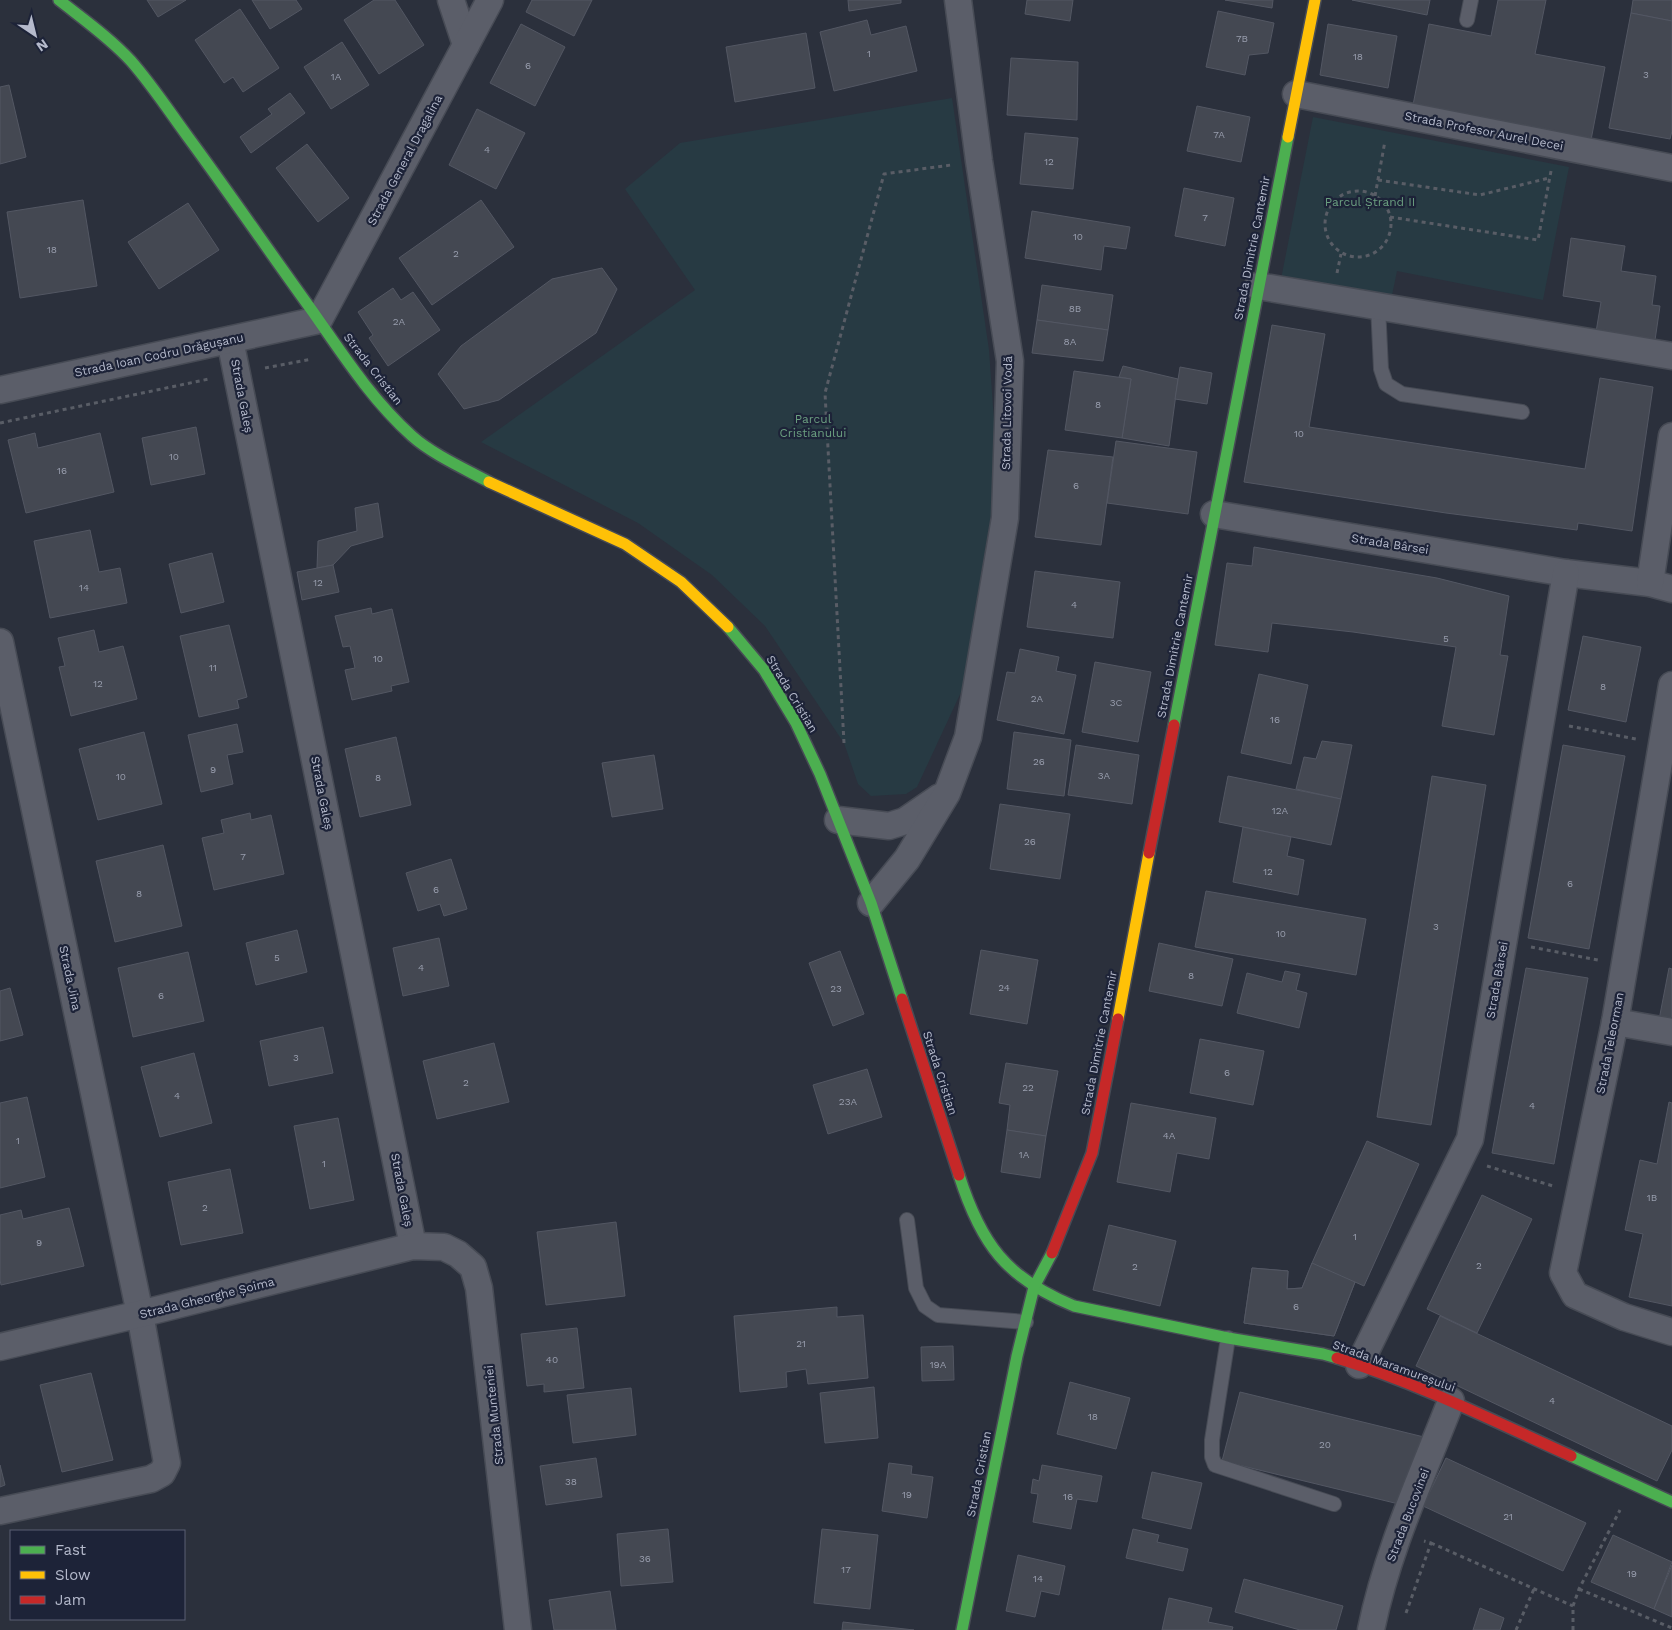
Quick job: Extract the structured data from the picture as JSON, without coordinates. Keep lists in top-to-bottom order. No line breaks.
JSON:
{"streets":{"main road":["Strada Dimitrie Cantemir","Strada Cristian","Strada Maramureșului"],"street":["Strada Profesor Aurel Decei","Strada General Dragalina","Strada Ioan Codru Drăgușanu","Strada Galeș","Strada Litovoi Vodă","Strada Bârsei","Strada Jina","Strada Teleorman","Strada Gheorghe Șoima","Strada Munteniei","Strada Bucovinei"]},"crossings":[["Strada Profesor Aurel Decei","Strada Dimitrie Cantemir"],["Strada General Dragalina","Strada Ioan Codru Drăgușanu"],["Strada General Dragalina","Strada Cristian"],["Strada Dimitrie Cantemir","Strada Cristian"],["Strada Dimitrie Cantemir","Strada Bârsei"],["Strada Dimitrie Cantemir","Strada Maramureșului"],["Strada Ioan Codru Drăgușanu","Strada Cristian"],["Strada Ioan Codru Drăgușanu","Strada Galeș"],["Strada Cristian","Strada Litovoi Vodă"],["Strada Cristian","Strada Maramureșului"],["Strada Galeș","Strada Gheorghe Șoima"],["Strada Galeș","Strada Munteniei"],["Strada Bârsei","Strada Maramureșului"],["Strada Jina","Strada Gheorghe Șoima"],["Strada Gheorghe Șoima","Strada Munteniei"],["Strada Maramureșului","Strada Bucovinei"]],"parks":["Parcul Ștrand II","Parcul Cristianului"],"house_numbers":["7B","1","18","6","3","1A","7A","4","12","7","10","18","2","8B","2A","8A","8","10","10","16","6","12","14","4","5","10","11","12","8","2A","3C","16","26","9","3A","10","8","12A","26","7","12","6","6","8","3","10","5","4","8","24","23","6","3","6","2","22","4","23A","4","4A","1","1A","1","1B","2","1","9","2","2","6","21","40","19A","4","18","20","38","19","16","21","36","17","19","14"],"legend":["Fast","Slow","Jam"],"north":"bottom right"}
